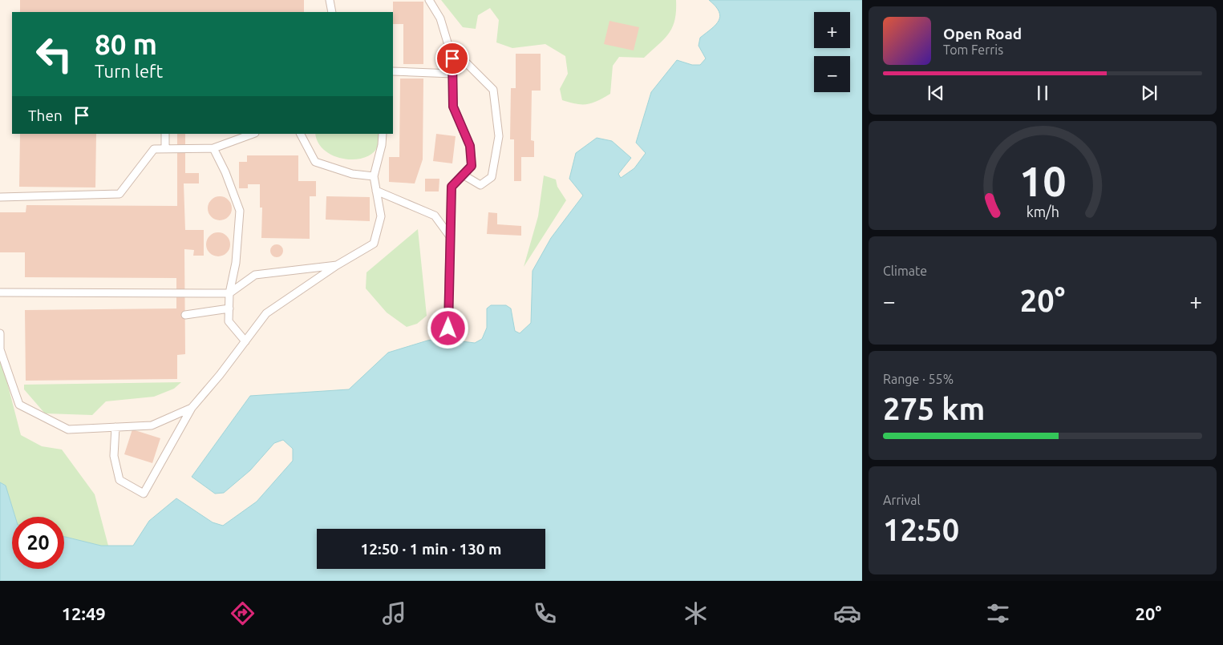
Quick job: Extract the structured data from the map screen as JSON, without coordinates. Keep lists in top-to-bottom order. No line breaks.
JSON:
{"page":{"map_buttons":["+","−"],"turn":["80 m","Turn left"],"song":["Open Road","Tom Ferris"],"then":"Then","tile":["Climate",["Range · 55%","275 km"],["Arrival","12:50"]],"heat":["−","20°","+"],"limit":"20","trip":"12:50 · 1 min · 130 m","tabs":["12:49","20°"],"gauge":["10","km/h"]}}
